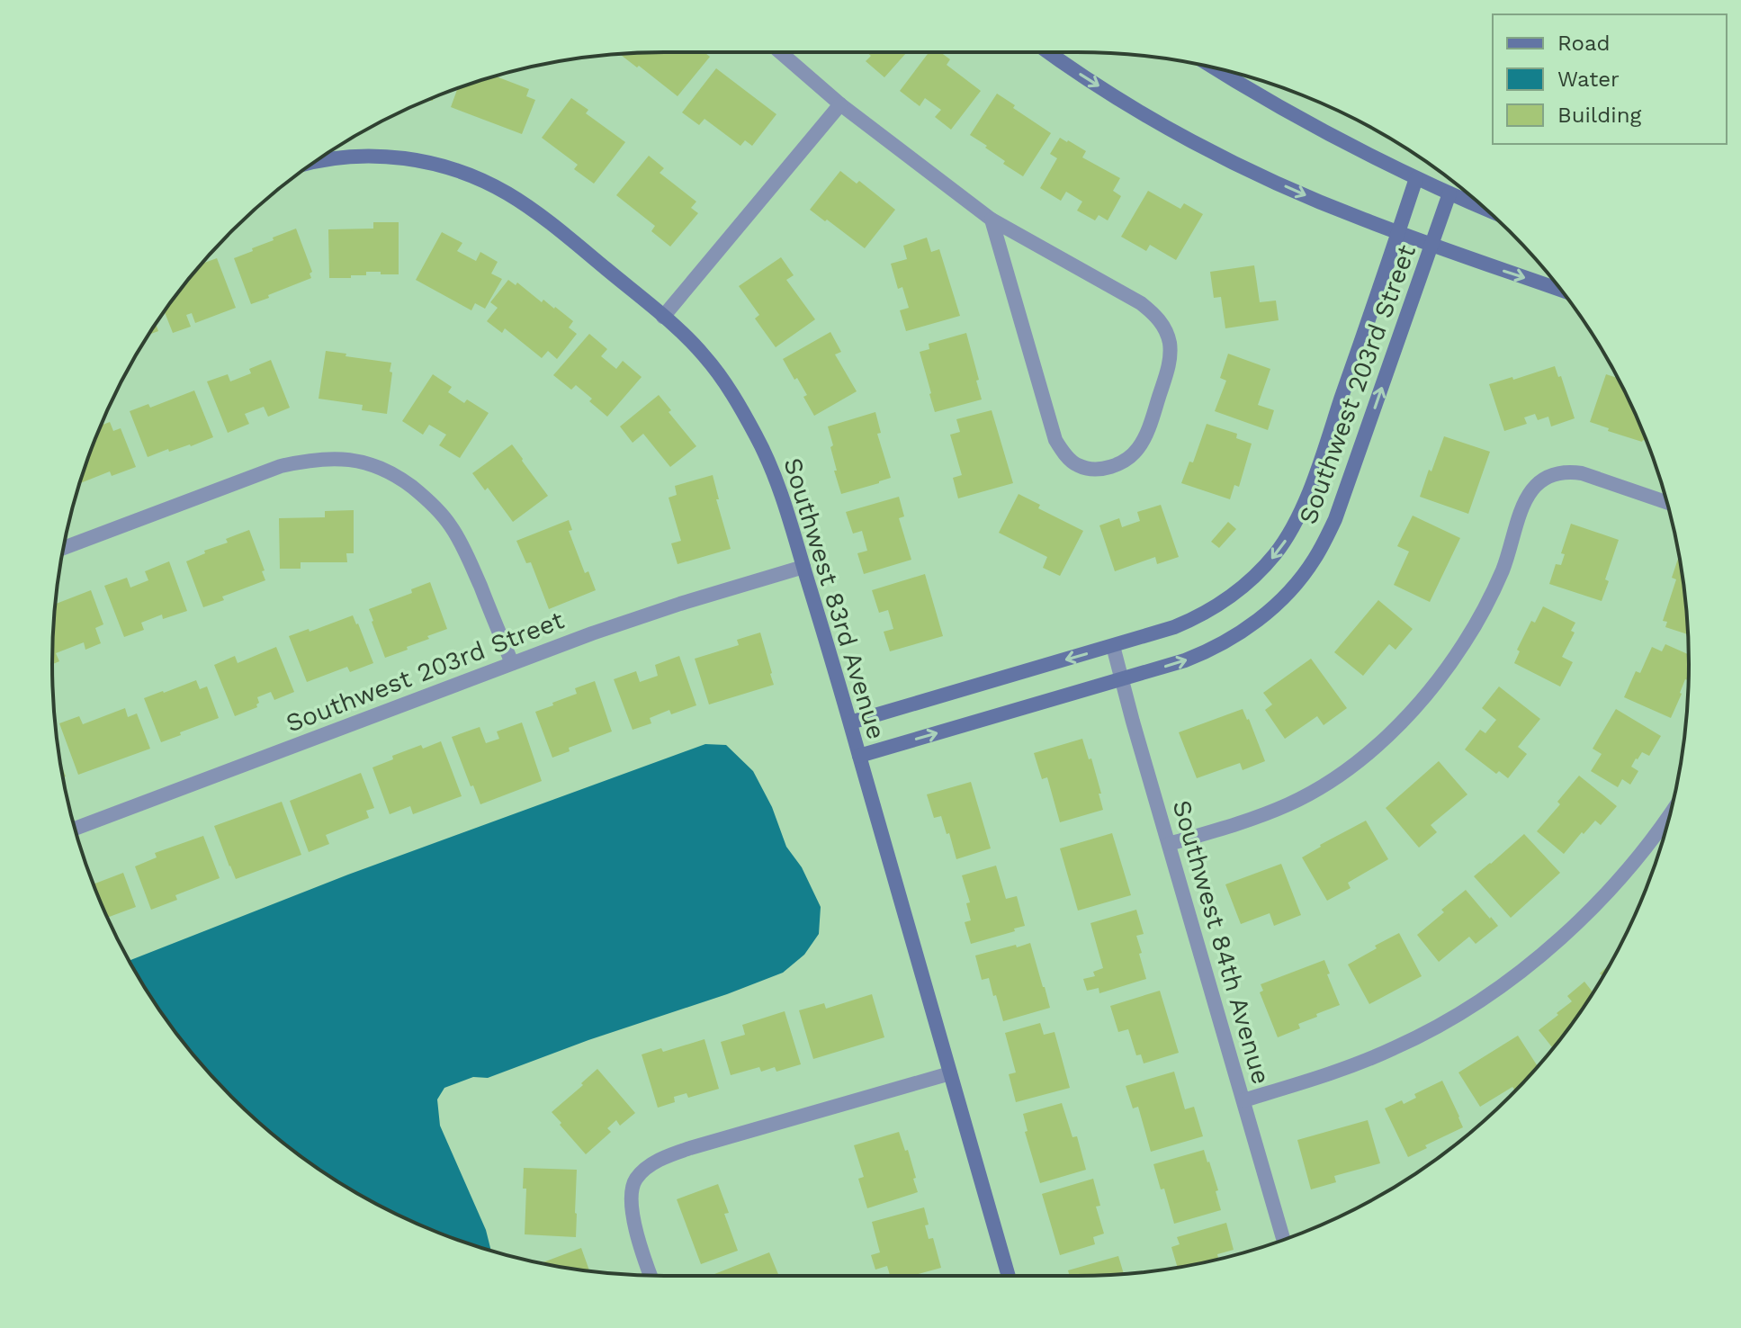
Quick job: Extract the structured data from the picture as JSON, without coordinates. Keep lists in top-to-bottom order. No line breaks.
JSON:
{"streets":{"street":["Southwest 203rd Street","Southwest 83rd Avenue","Southwest 84th Avenue"]},"crossings":[["Southwest 203rd Street","Southwest 83rd Avenue"],["Southwest 203rd Street","Southwest 84th Avenue"]],"legend":["Road","Water","Building"]}
